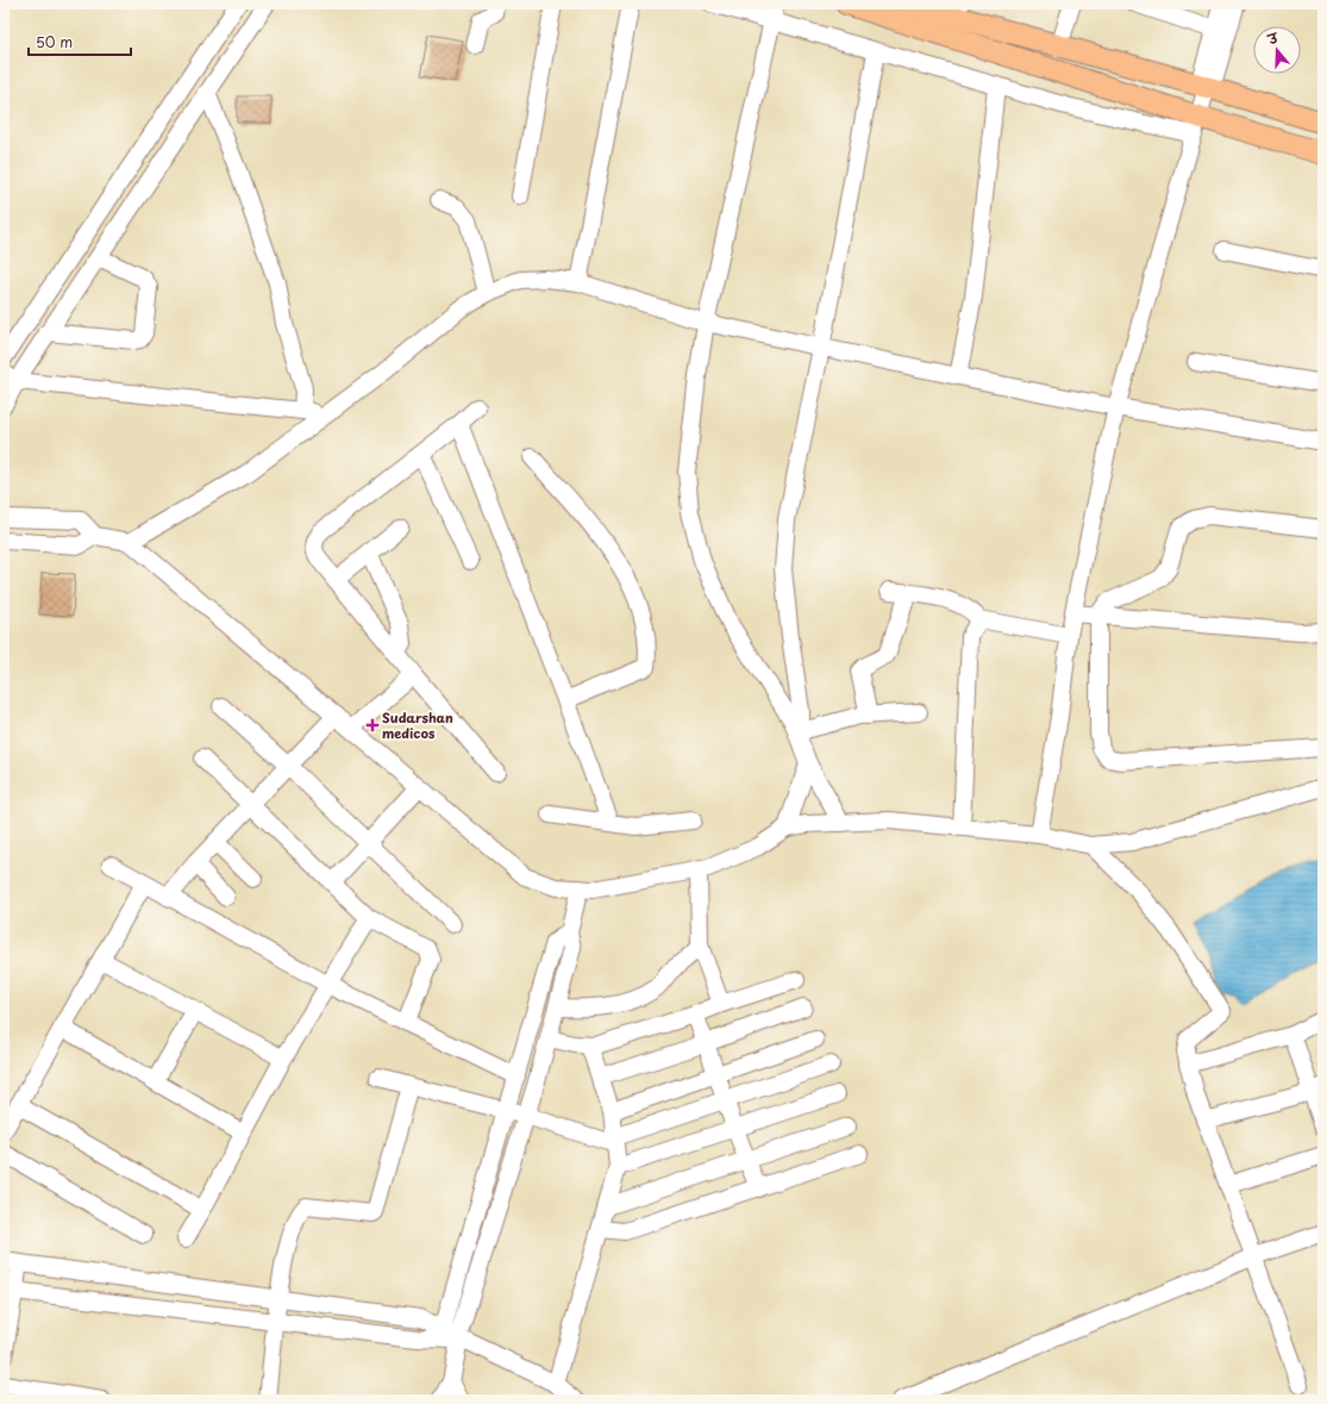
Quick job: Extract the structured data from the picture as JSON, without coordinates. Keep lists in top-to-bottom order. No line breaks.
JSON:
{"places":{"health":["Sudarshan medicos"]},"scale_bar":"50 m","north":"top"}
